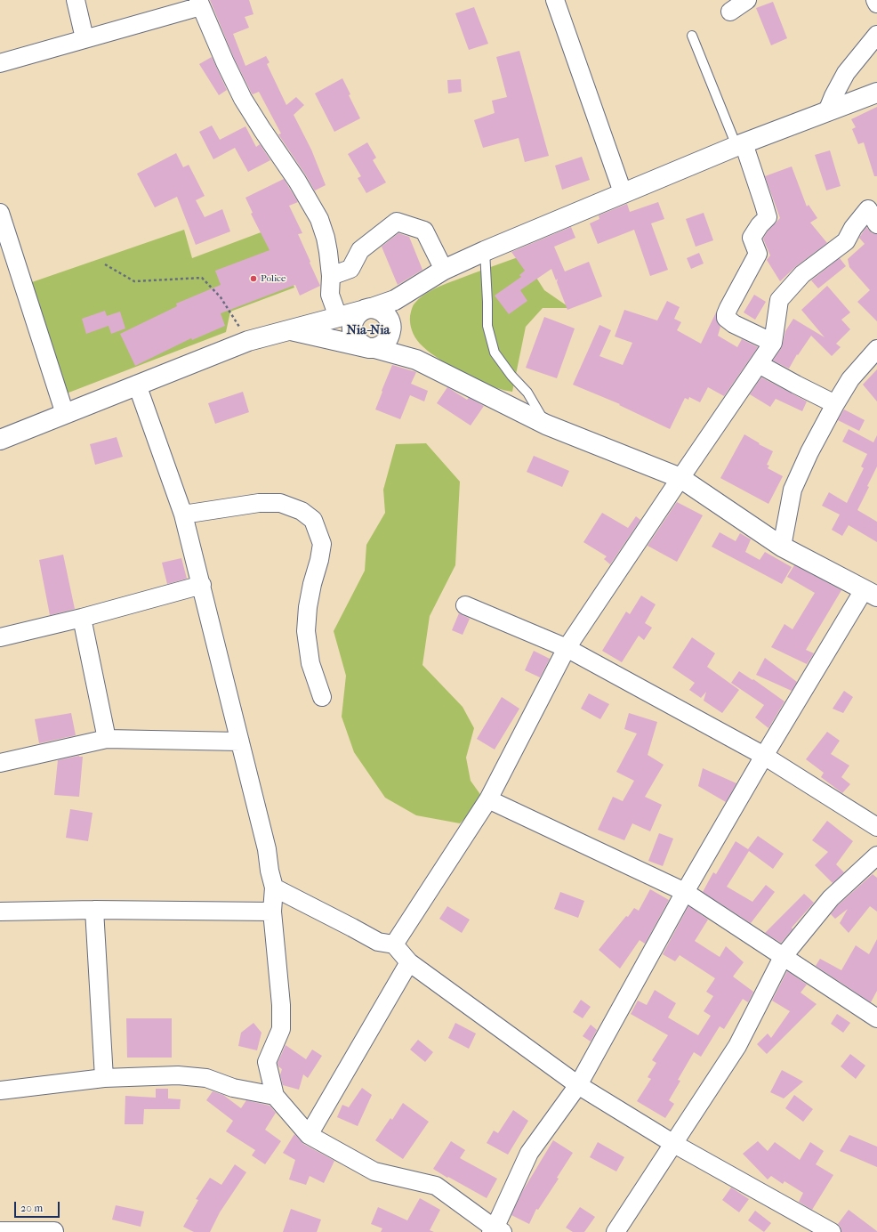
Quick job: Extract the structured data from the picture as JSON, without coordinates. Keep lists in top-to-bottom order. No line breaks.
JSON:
{"districts":["Nia-Nia"],"places":["Police"],"scale_bar":"20 m"}
